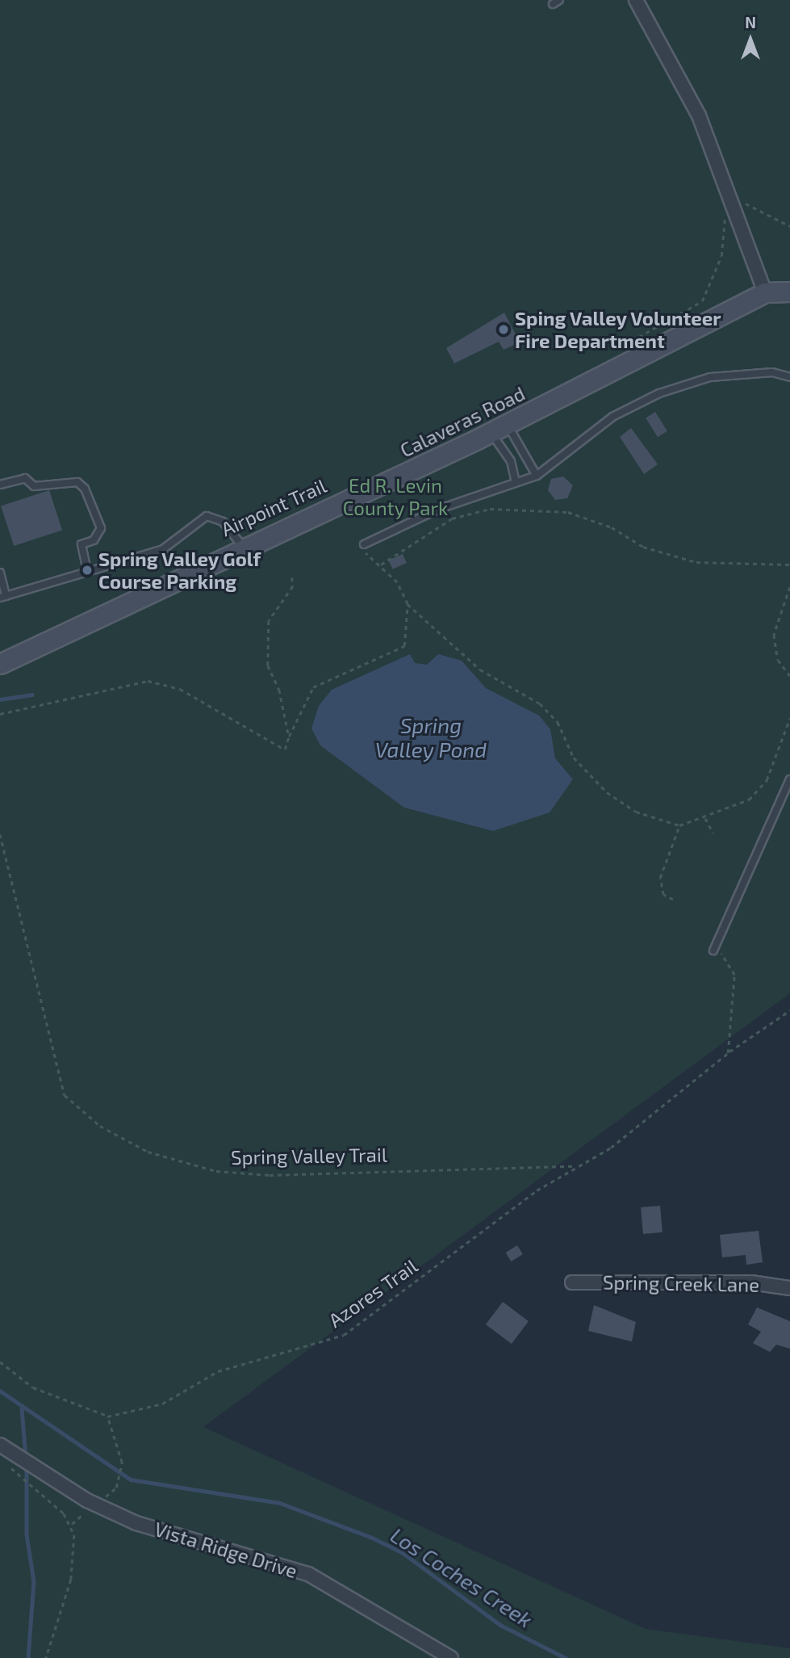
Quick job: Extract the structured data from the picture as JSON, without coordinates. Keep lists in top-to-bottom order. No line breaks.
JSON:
{"streets":{"street":["Calaveras Road","Spring Creek Lane","Vista Ridge Drive"],"path":["Spring Valley Trail","Azores Trail"]},"crossings":[["Spring Valley Trail","Azores Trail"]],"water":["Spring Valley Pond","Los Coches Creek"],"parks":["Ed R. Levin County Park"],"places":["Sping Valley Volunteer Fire Department","Spring Valley Golf Course Parking"],"north":"top"}
